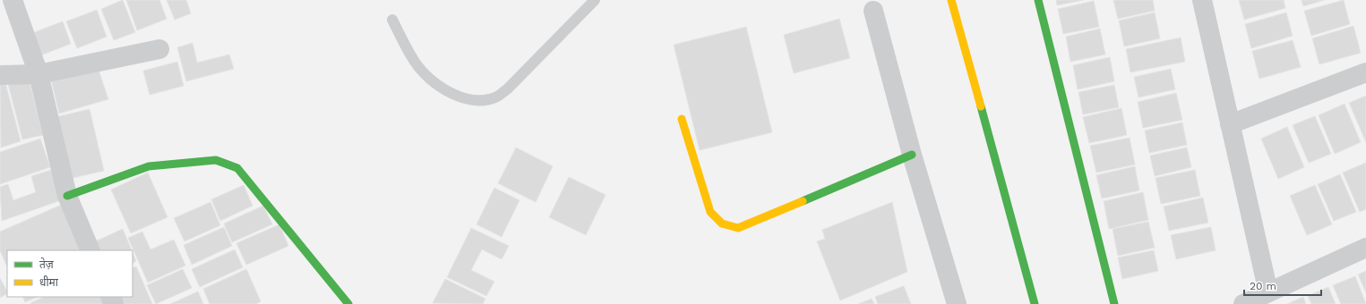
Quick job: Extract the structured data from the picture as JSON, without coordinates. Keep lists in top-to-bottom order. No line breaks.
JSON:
{"legend":["तेज़","धीमा"],"scale_bar":"20 m"}
